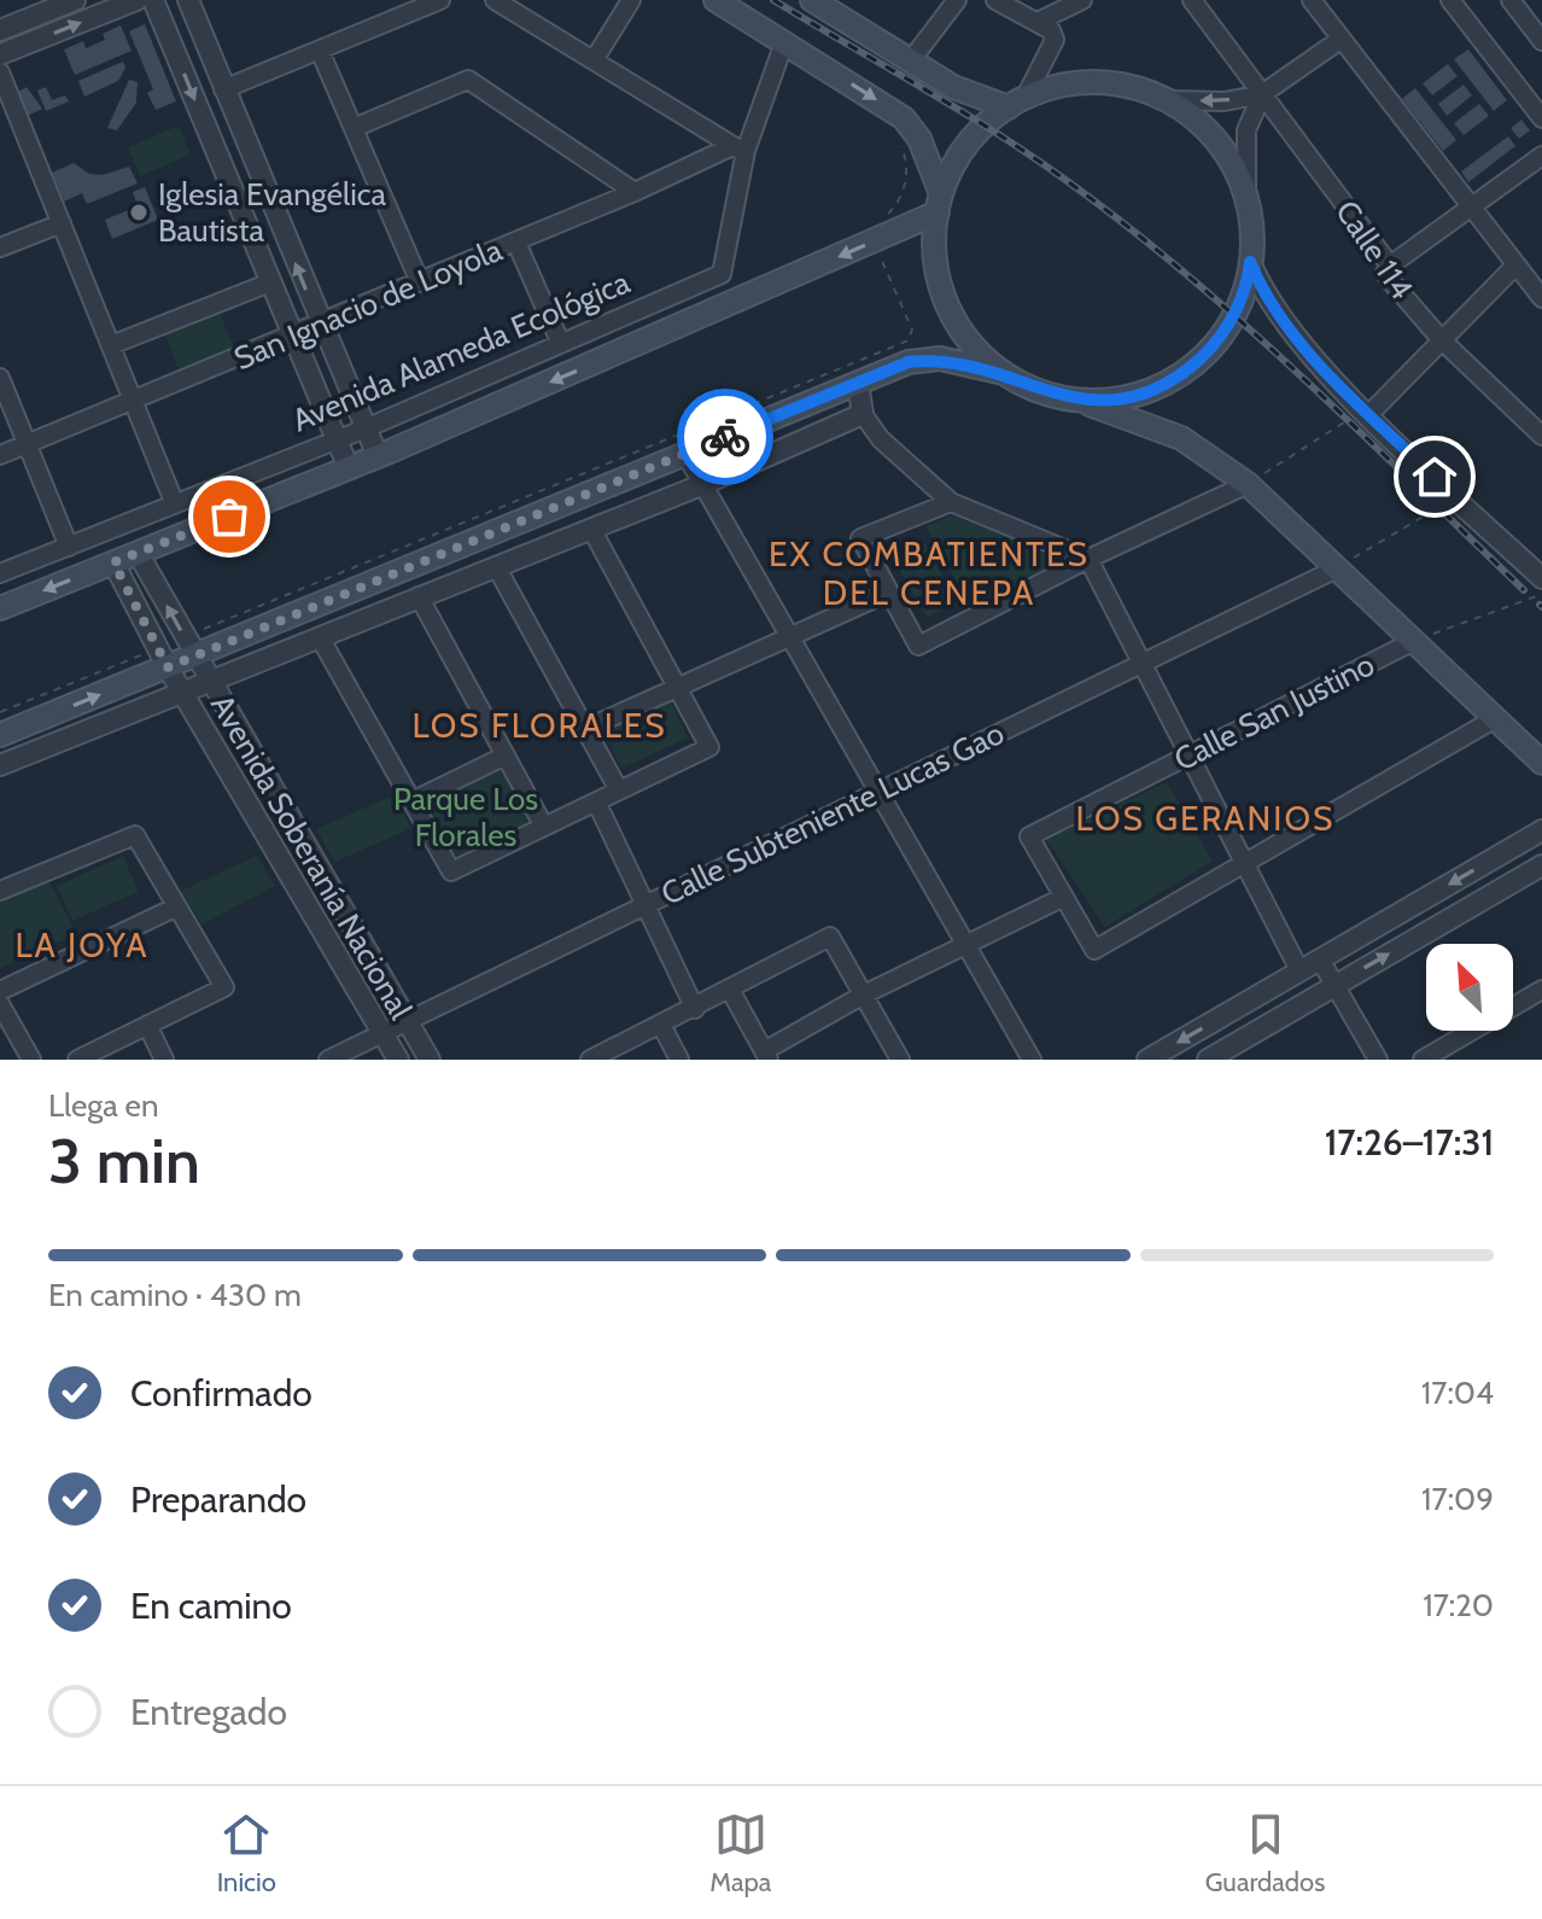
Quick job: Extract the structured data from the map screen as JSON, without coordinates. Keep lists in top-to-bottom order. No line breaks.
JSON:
{"streets":{"main road":["Avenida Alameda Ecológica"],"street":["Calle 114","San Ignacio de Loyola","Calle San Justino","Calle Subteniente Lucas Gao","Avenida Soberanía Nacional"]},"crossings":[["Avenida Alameda Ecológica","Avenida Soberanía Nacional"],["Calle Subteniente Lucas Gao","Avenida Soberanía Nacional"]],"districts":["EX COMBATIENTES DEL CENEPA","LOS FLORALES","LOS GERANIOS","LA JOYA"],"parks":["Parque Los Florales"],"places":["Iglesia Evangélica Bautista"],"north":"top left","page":{"heading":["3 min","Llega en","17:26–17:31"],"bar":"En camino · 430 m","list":[["Confirmado","17:04"],["Preparando","17:09"],["En camino","17:20"],"Entregado"],"tabs":["Inicio","Mapa","Guardados"]}}
